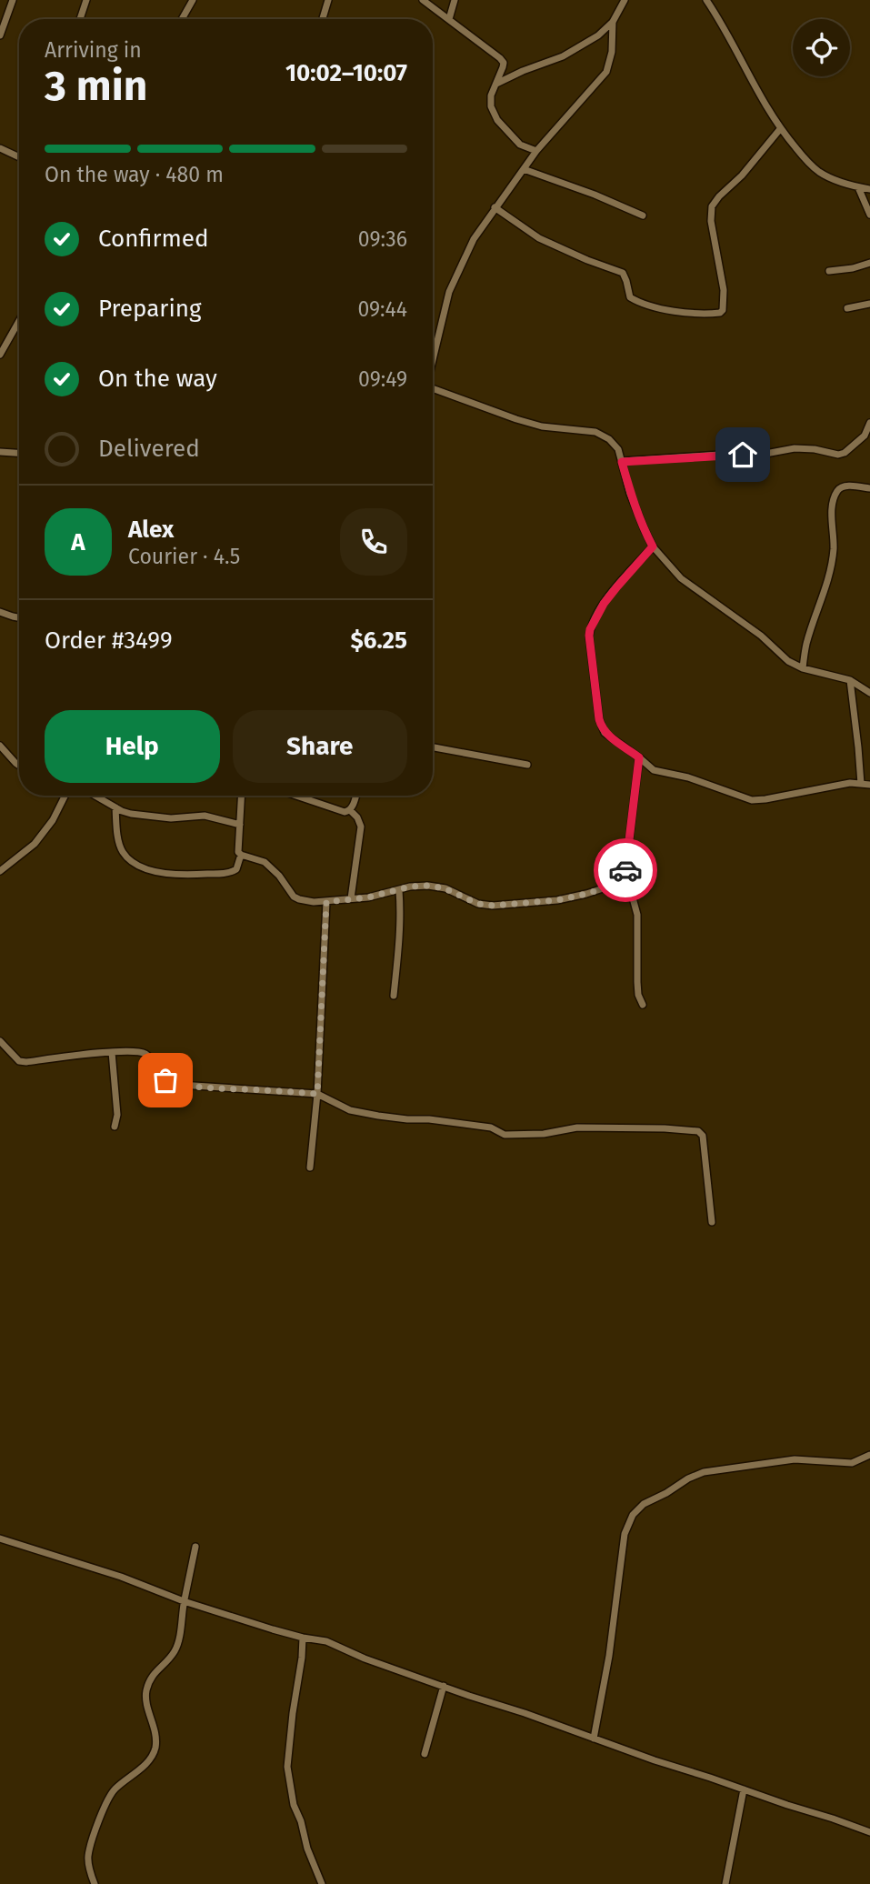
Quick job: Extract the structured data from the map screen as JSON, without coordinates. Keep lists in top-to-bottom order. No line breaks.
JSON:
{"page":{"heading":["3 min","Arriving in","10:02–10:07"],"panel":["Alex","Courier · 4.5","Order #3499","$6.25"],"bar":"On the way · 480 m","list":[["Confirmed","09:36"],["Preparing","09:44"],["On the way","09:49"],"Delivered"],"round":"A","buttons":["Help","Share"]}}
